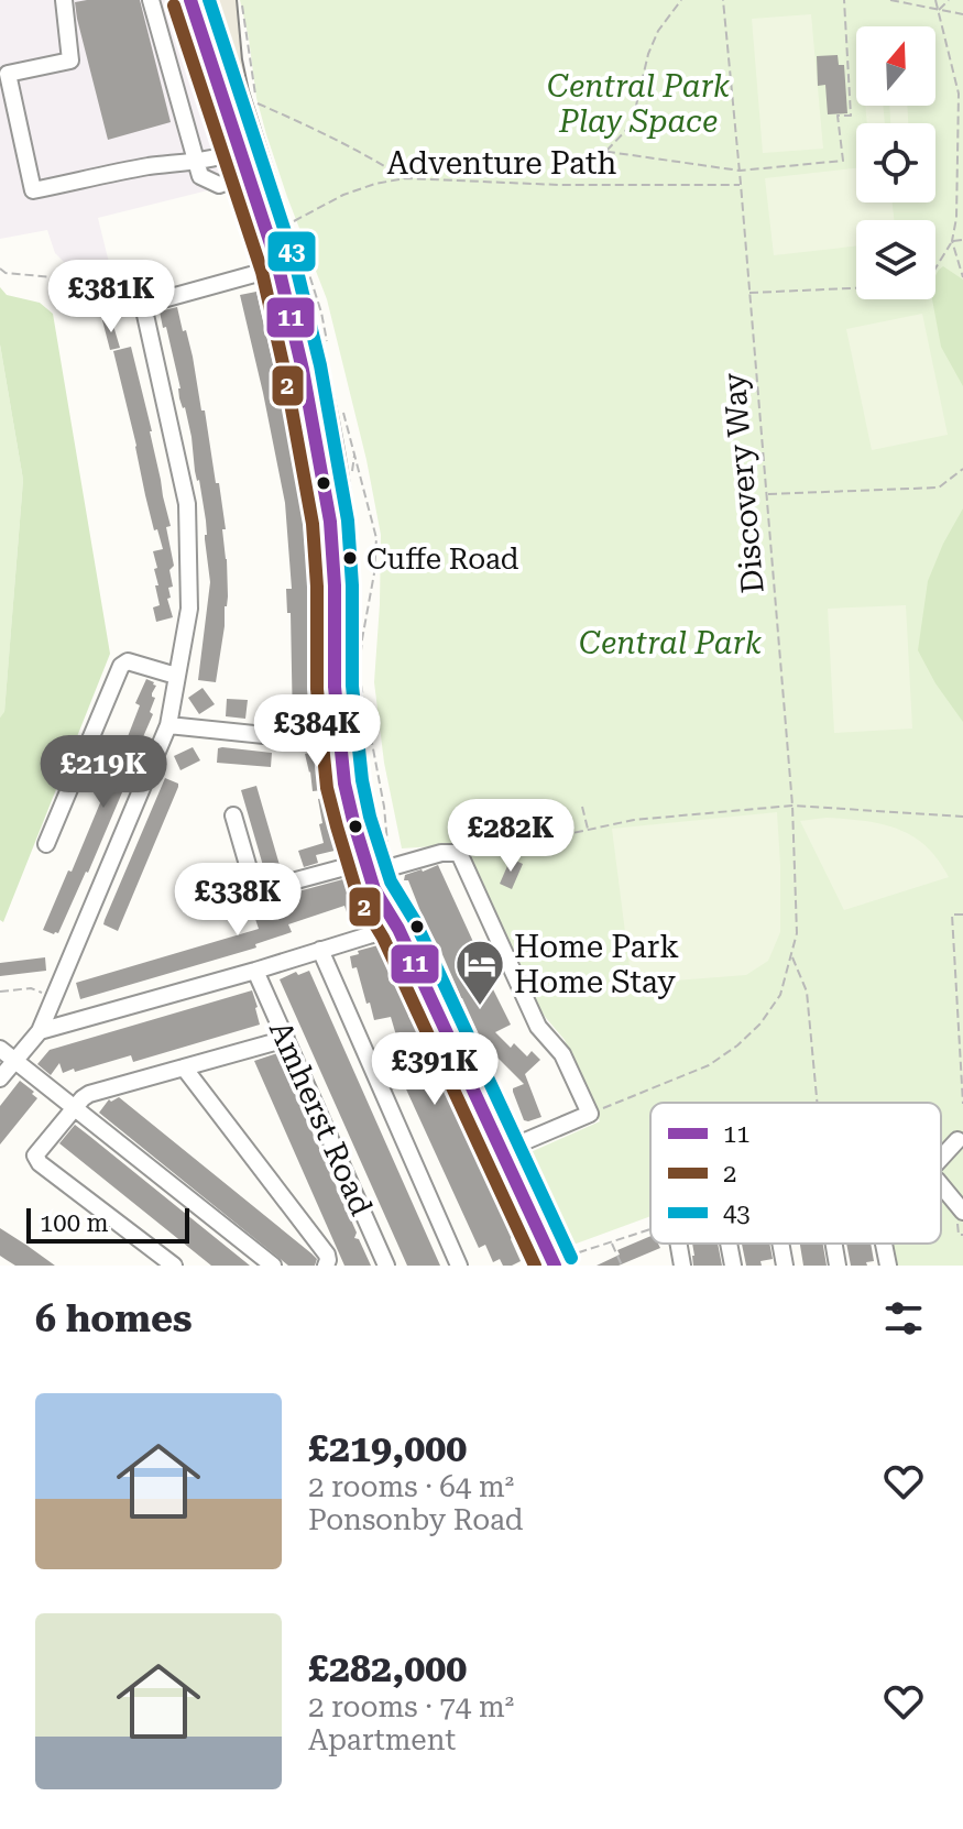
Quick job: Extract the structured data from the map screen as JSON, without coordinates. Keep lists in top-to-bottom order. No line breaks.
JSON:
{"streets":{"street":["Amherst Road"],"path":["Adventure Path","Discovery Way"]},"crossings":[["Adventure Path","Discovery Way"]],"parks":["Central Park Play Space","Central Park"],"places":{"other":["Cuffe Road"],"hotel":["Home Park Home Stay"]},"lines":["transit line 11","transit line 43","transit line 2"],"legend":["11","2","43"],"scale_bar":"100 m","north":"top","page":{"price":["£381K","£384K","£219K","£282K","£338K","£391K"],"scale":"100 m","heading":"6 homes","list":[{"name":"£219,000","note":"2 rooms · 64 m² · Ponsonby Road"},{"name":"£282,000","note":"2 rooms · 74 m² · Apartment"}]}}
